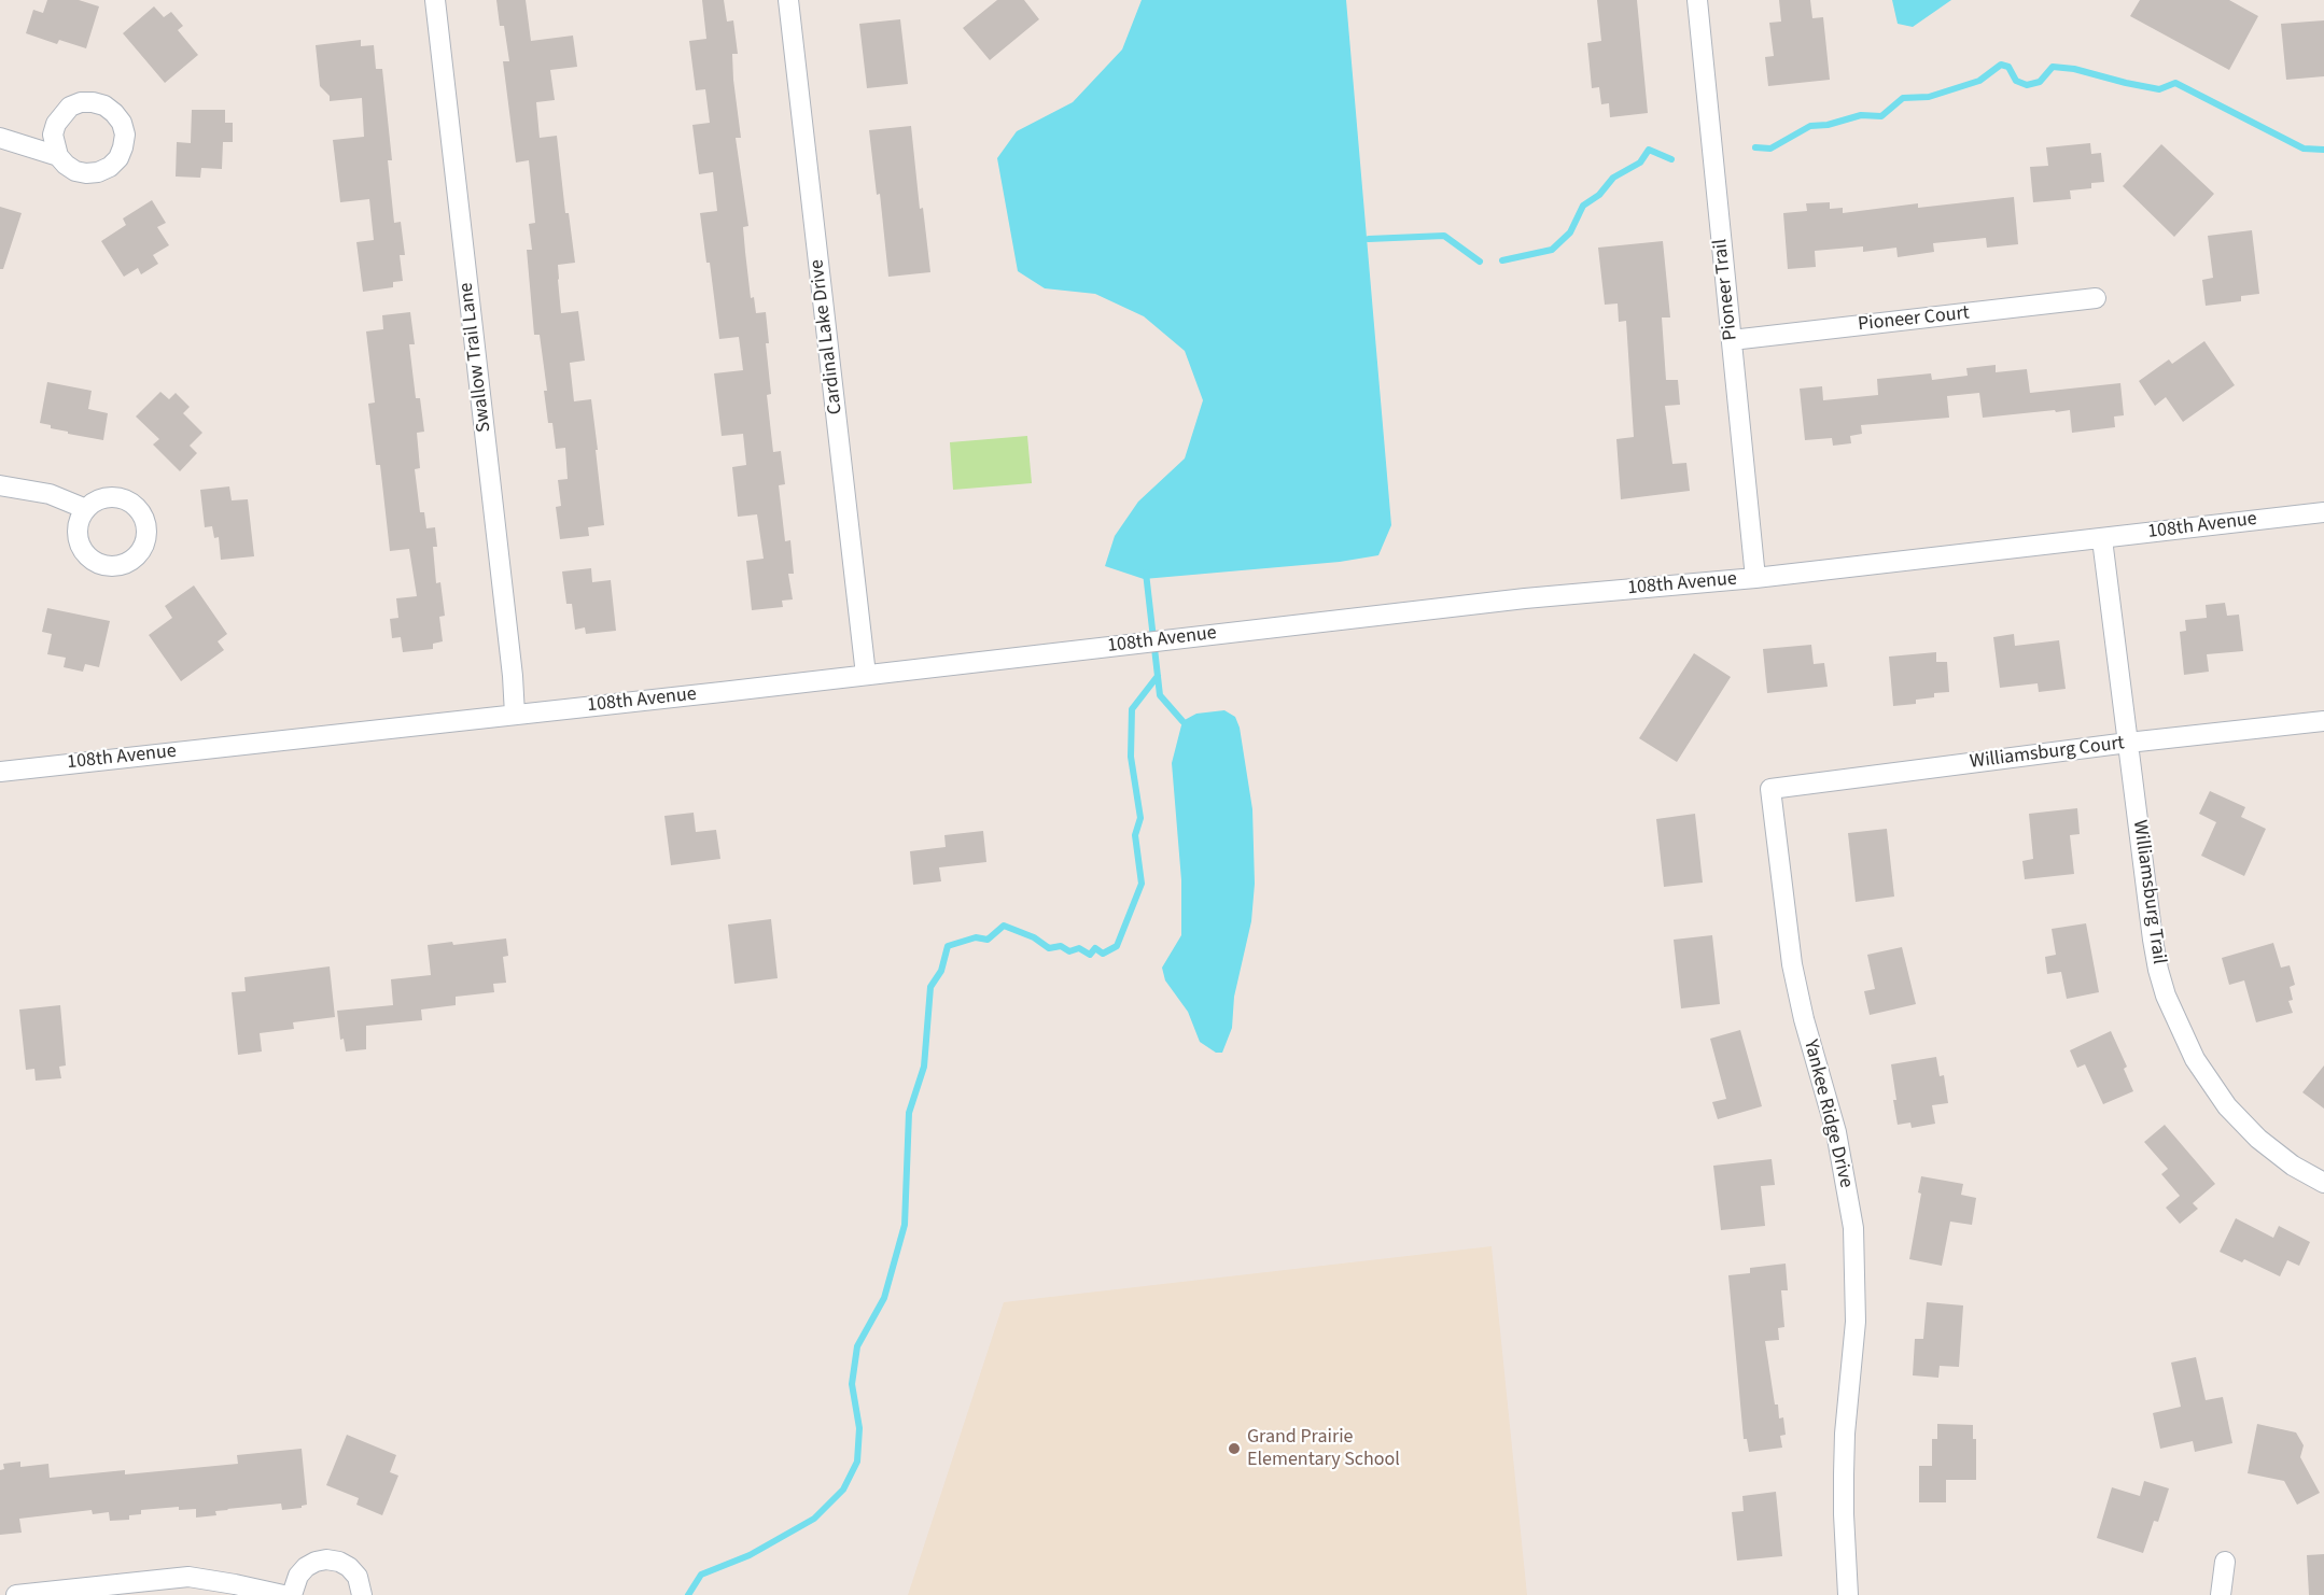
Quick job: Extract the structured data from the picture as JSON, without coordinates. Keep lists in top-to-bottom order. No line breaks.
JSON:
{"streets":{"street":["Pioneer Trail","Pioneer Court","Cardinal Lake Drive","Swallow Trail Lane","108th Avenue","Williamsburg Court","Williamsburg Trail","Yankee Ridge Drive"]},"crossings":[["Pioneer Trail","Pioneer Court"],["Pioneer Trail","108th Avenue"],["Cardinal Lake Drive","108th Avenue"],["Swallow Trail Lane","108th Avenue"],["108th Avenue","Williamsburg Trail"],["Williamsburg Court","Williamsburg Trail"],["Williamsburg Court","Yankee Ridge Drive"]],"places":["Grand Prairie Elementary School"]}
